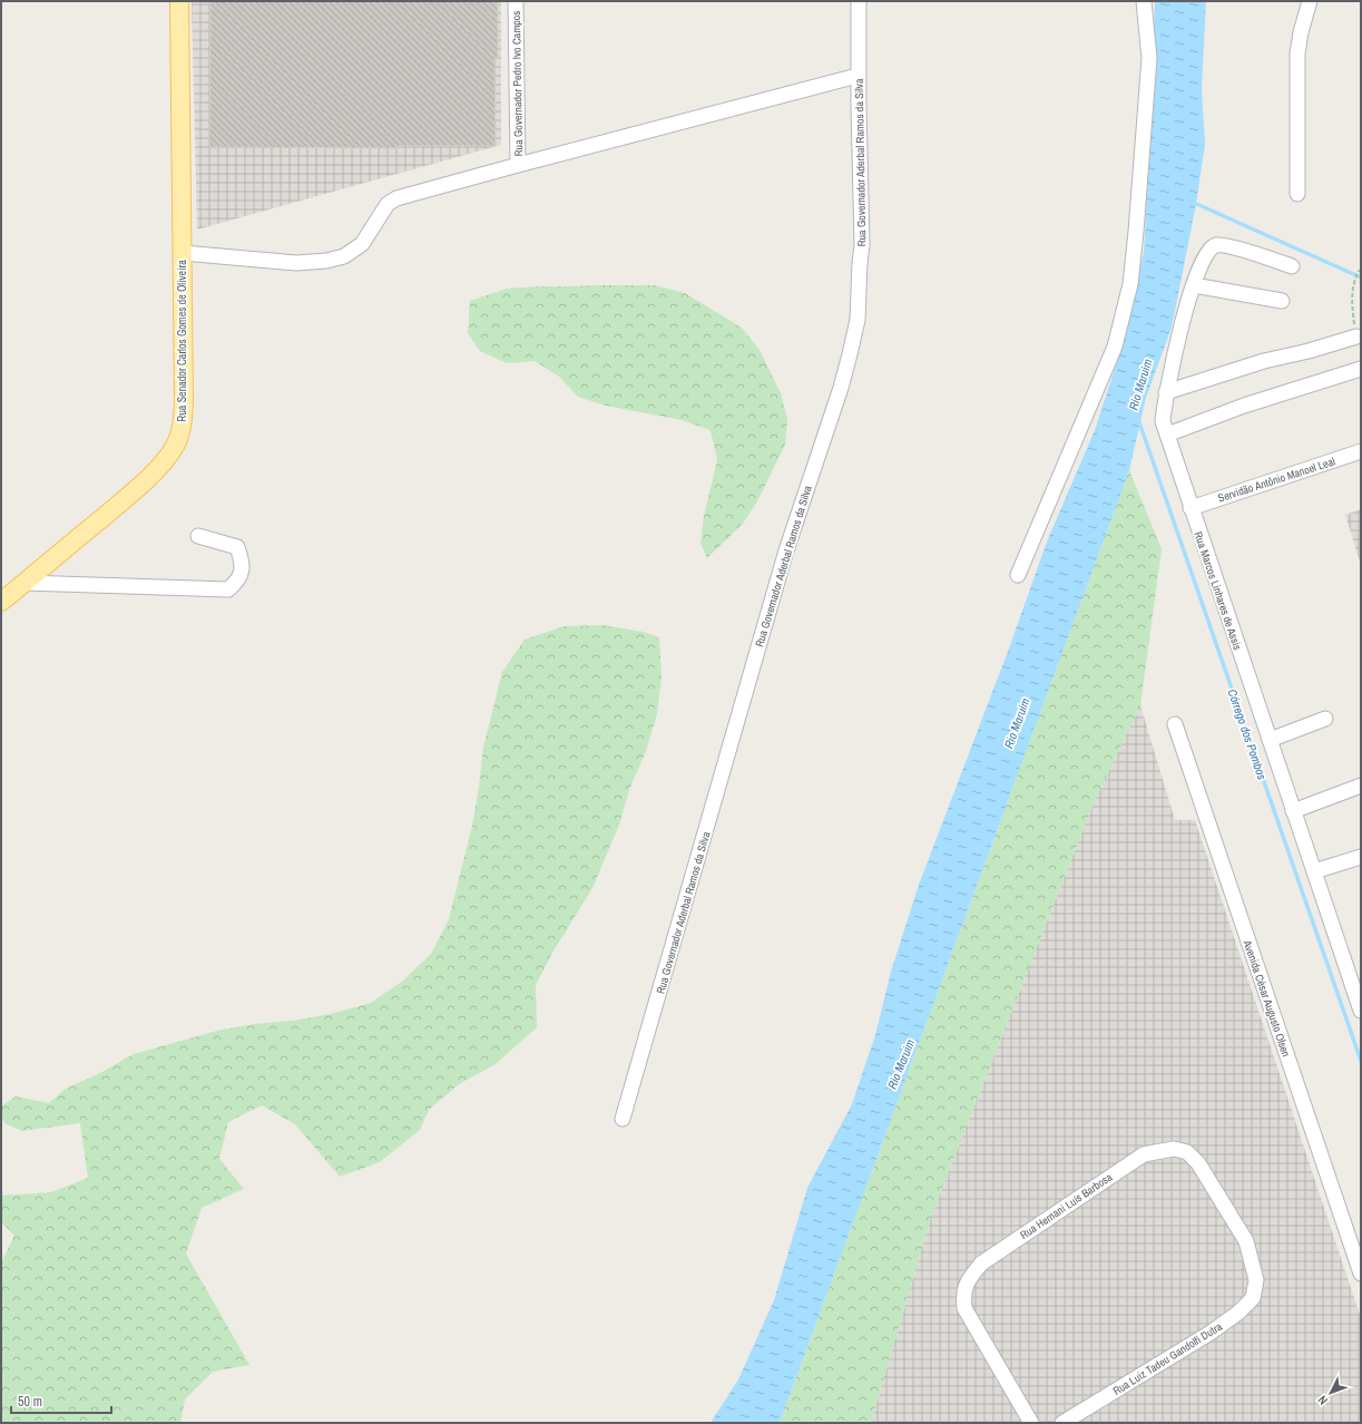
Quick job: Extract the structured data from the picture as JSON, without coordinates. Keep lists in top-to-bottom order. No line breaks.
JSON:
{"streets":{"main road":["Rua Senador Carlos Gomes de Oliveira"],"street":["Rua Governador Pedro Ivo Campos","Rua Governador Aderbal Ramos da Silva","Servidão Antônio Manoel Leal","Rua Marcos Linhares de Assis","Avenida César Augusto Olsen","Rua Hernani Luís Barbosa","Rua Luiz Tadeu Gandolfi Dutra"]},"crossings":[["Servidão Antônio Manoel Leal","Rua Marcos Linhares de Assis"],["Rua Hernani Luís Barbosa","Rua Luiz Tadeu Gandolfi Dutra"]],"water":["Rio Maruim","Córrego dos Pombos"],"scale_bar":"50 m","north":"bottom left"}
